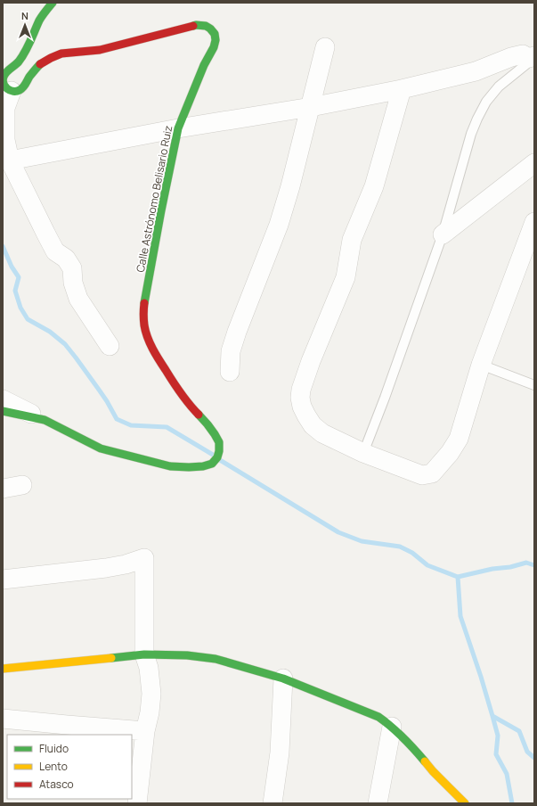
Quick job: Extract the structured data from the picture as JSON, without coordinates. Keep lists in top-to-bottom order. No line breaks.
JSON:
{"streets":{"street":["Calle Astrónomo Belisario Ruiz"]},"legend":["Fluido","Lento","Atasco"],"north":"top"}
